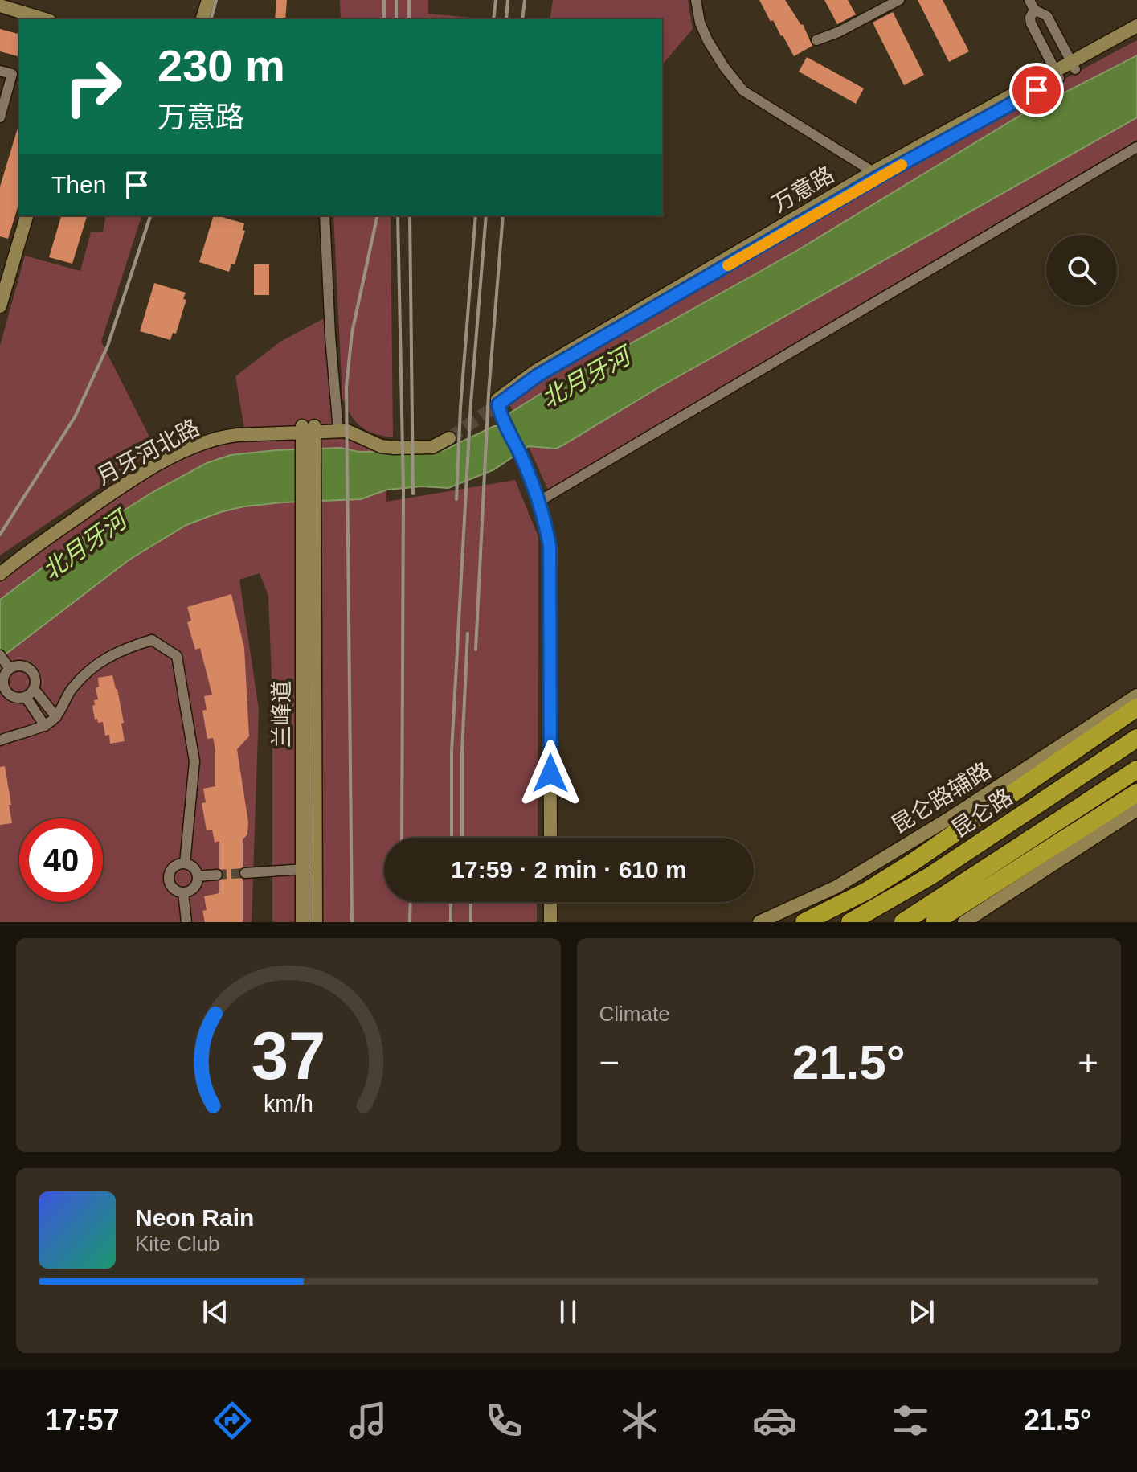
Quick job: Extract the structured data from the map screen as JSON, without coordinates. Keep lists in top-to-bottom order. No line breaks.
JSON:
{"streets":{"highway":["昆仑路"],"street":["万意路","月牙河北路","兰峰道","昆仑路辅路"]},"crossings":[["月牙河北路","兰峰道"]],"water":["北月牙河"],"page":{"turn":["230 m","万意路"],"then":"Then","limit":"40","trip":"17:59 · 2 min · 610 m","tile":"Climate","heat":["−","21.5°","+"],"song":["Neon Rain","Kite Club"],"tabs":["17:57","21.5°"],"gauge":["37","km/h"]}}
